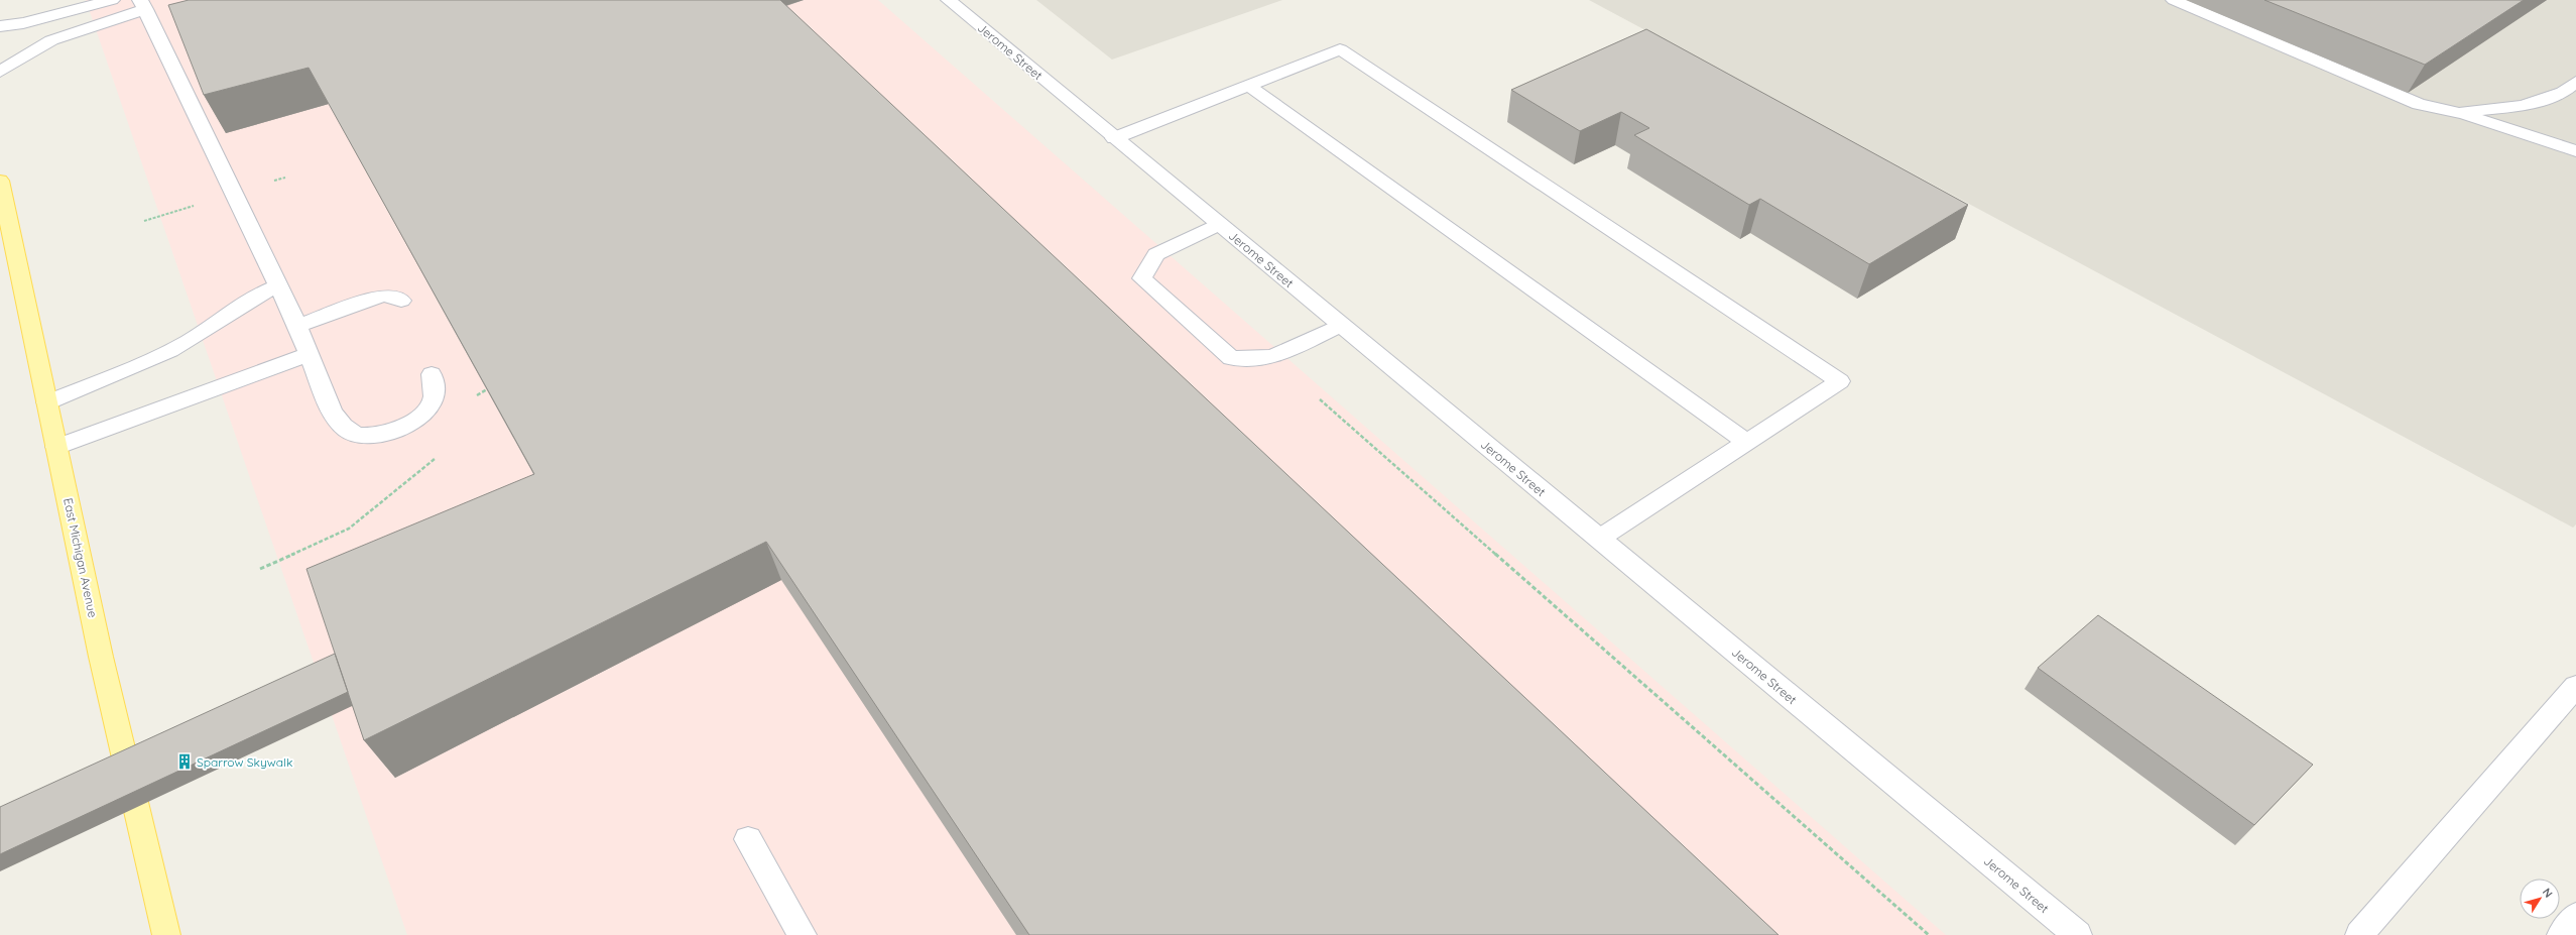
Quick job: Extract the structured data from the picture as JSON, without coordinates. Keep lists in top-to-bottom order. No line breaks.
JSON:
{"streets":{"main road":["East Michigan Avenue"],"street":["Jerome Street"]},"places":{"building":["Sparrow Skywalk"]},"north":"top right"}
